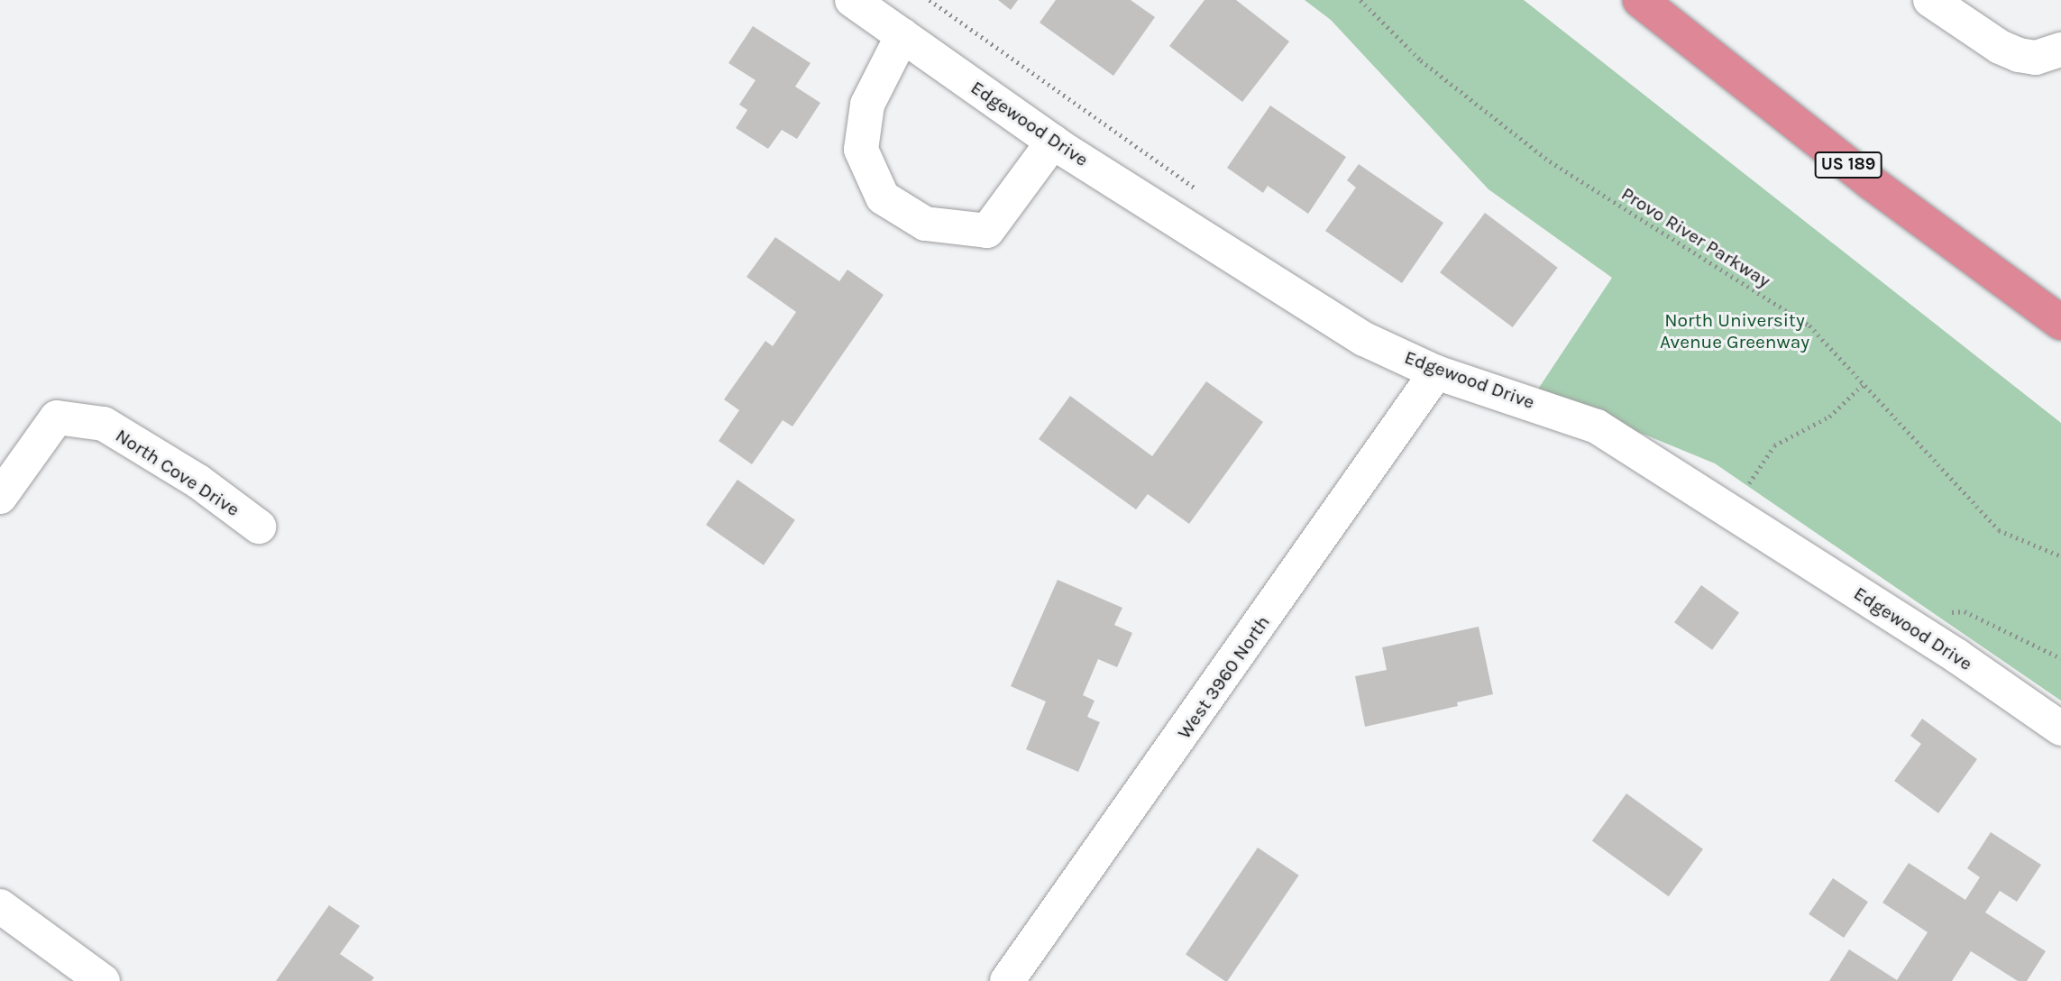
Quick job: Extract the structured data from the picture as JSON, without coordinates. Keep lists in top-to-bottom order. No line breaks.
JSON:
{"streets":{"highway":["US 189"],"street":["Edgewood Drive","North Cove Drive","West 3960 North"],"path":["Provo River Parkway"]},"crossings":[["Edgewood Drive","West 3960 North"]],"parks":["North University Avenue Greenway"]}
